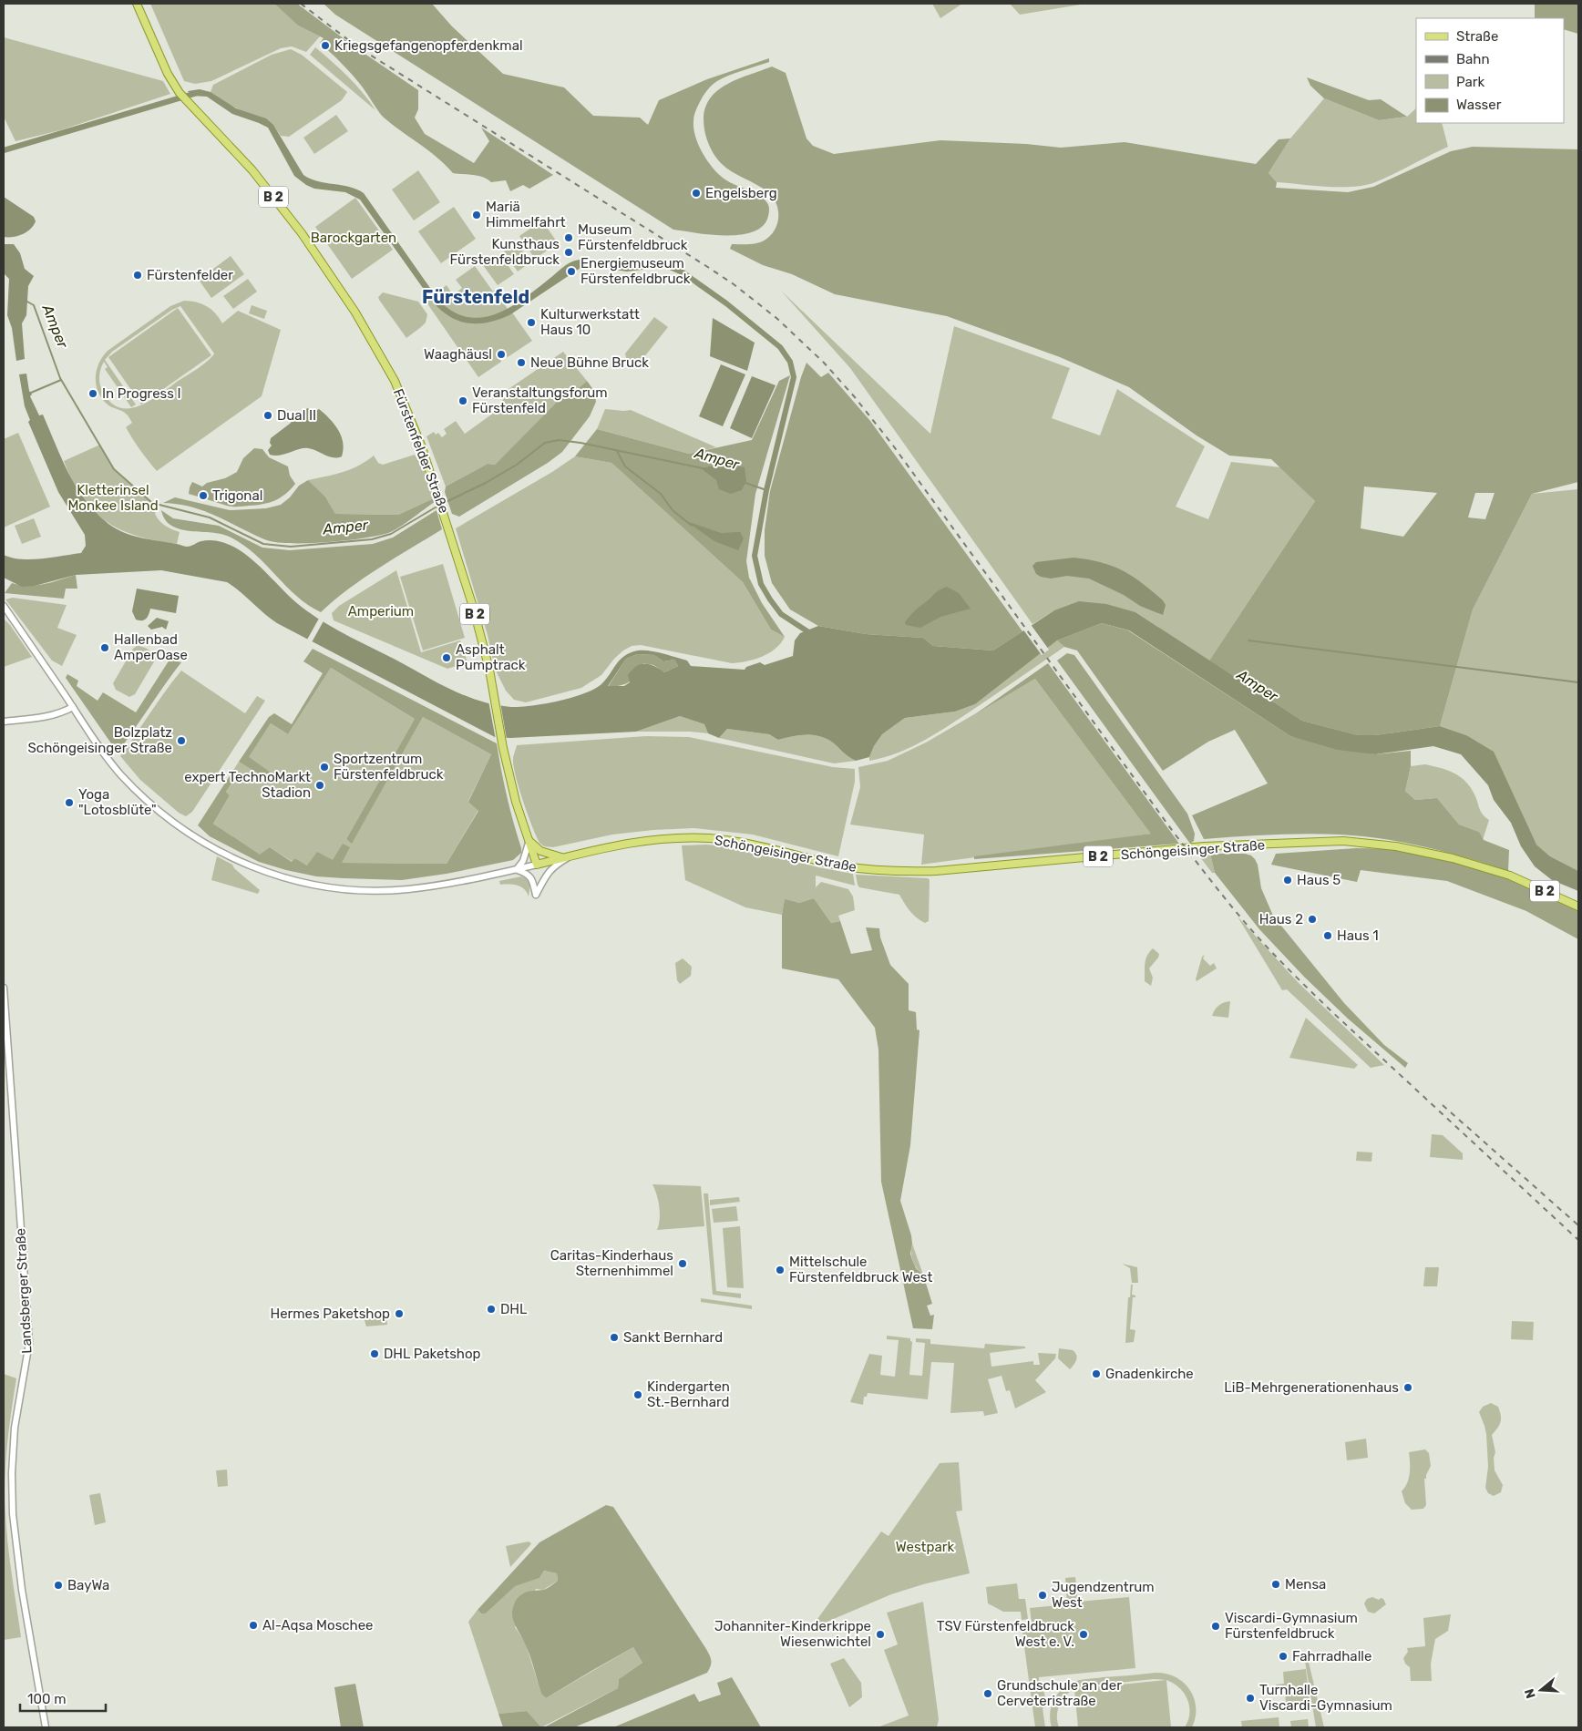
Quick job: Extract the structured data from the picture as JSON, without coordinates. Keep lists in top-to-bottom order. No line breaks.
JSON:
{"streets":{"main road":["B 2","Fürstenfelder Straße","Schöngeisinger Straße"],"street":["Landsberger Straße"]},"crossings":[["Fürstenfelder Straße","Schöngeisinger Straße"]],"districts":["Fürstenfeld"],"water":["Amper"],"parks":["Barockgarten","Kletterinsel Monkee Island","Amperium","Westpark"],"places":["Kriegsgefangenopferdenkmal","Engelsberg","Mariä Himmelfahrt","Museum Fürstenfeldbruck","Kunsthaus Fürstenfeldbruck","Energiemuseum Fürstenfeldbruck","Fürstenfelder","Kulturwerkstatt Haus 10","Waaghäusl","Neue Bühne Bruck","In Progress I","Veranstaltungsforum Fürstenfeld","Dual II","Trigonal","Hallenbad AmperOase","Asphalt Pumptrack","Bolzplatz Schöngeisinger Straße","Sportzentrum Fürstenfeldbruck","expert TechnoMarkt Stadion","Yoga \"Lotosblüte\"","Haus 5","Haus 2","Haus 1","Caritas-Kinderhaus Sternenhimmel","Mittelschule Fürstenfeldbruck West","DHL","Hermes Paketshop","Sankt Bernhard","DHL Paketshop","Gnadenkirche","LiB-Mehrgenerationenhaus","Kindergarten St.-Bernhard","Mensa","BayWa","Jugendzentrum West","Al-Aqsa Moschee","Viscardi-Gymnasium Fürstenfeldbruck","Johanniter-Kinderkrippe Wiesenwichtel","TSV Fürstenfeldbruck West e. V.","Fahrradhalle","Grundschule an der Cerveteristraße","Turnhalle Viscardi-Gymnasium"],"legend":["Straße","Bahn","Park","Wasser"],"scale_bar":"100 m","north":"left"}
